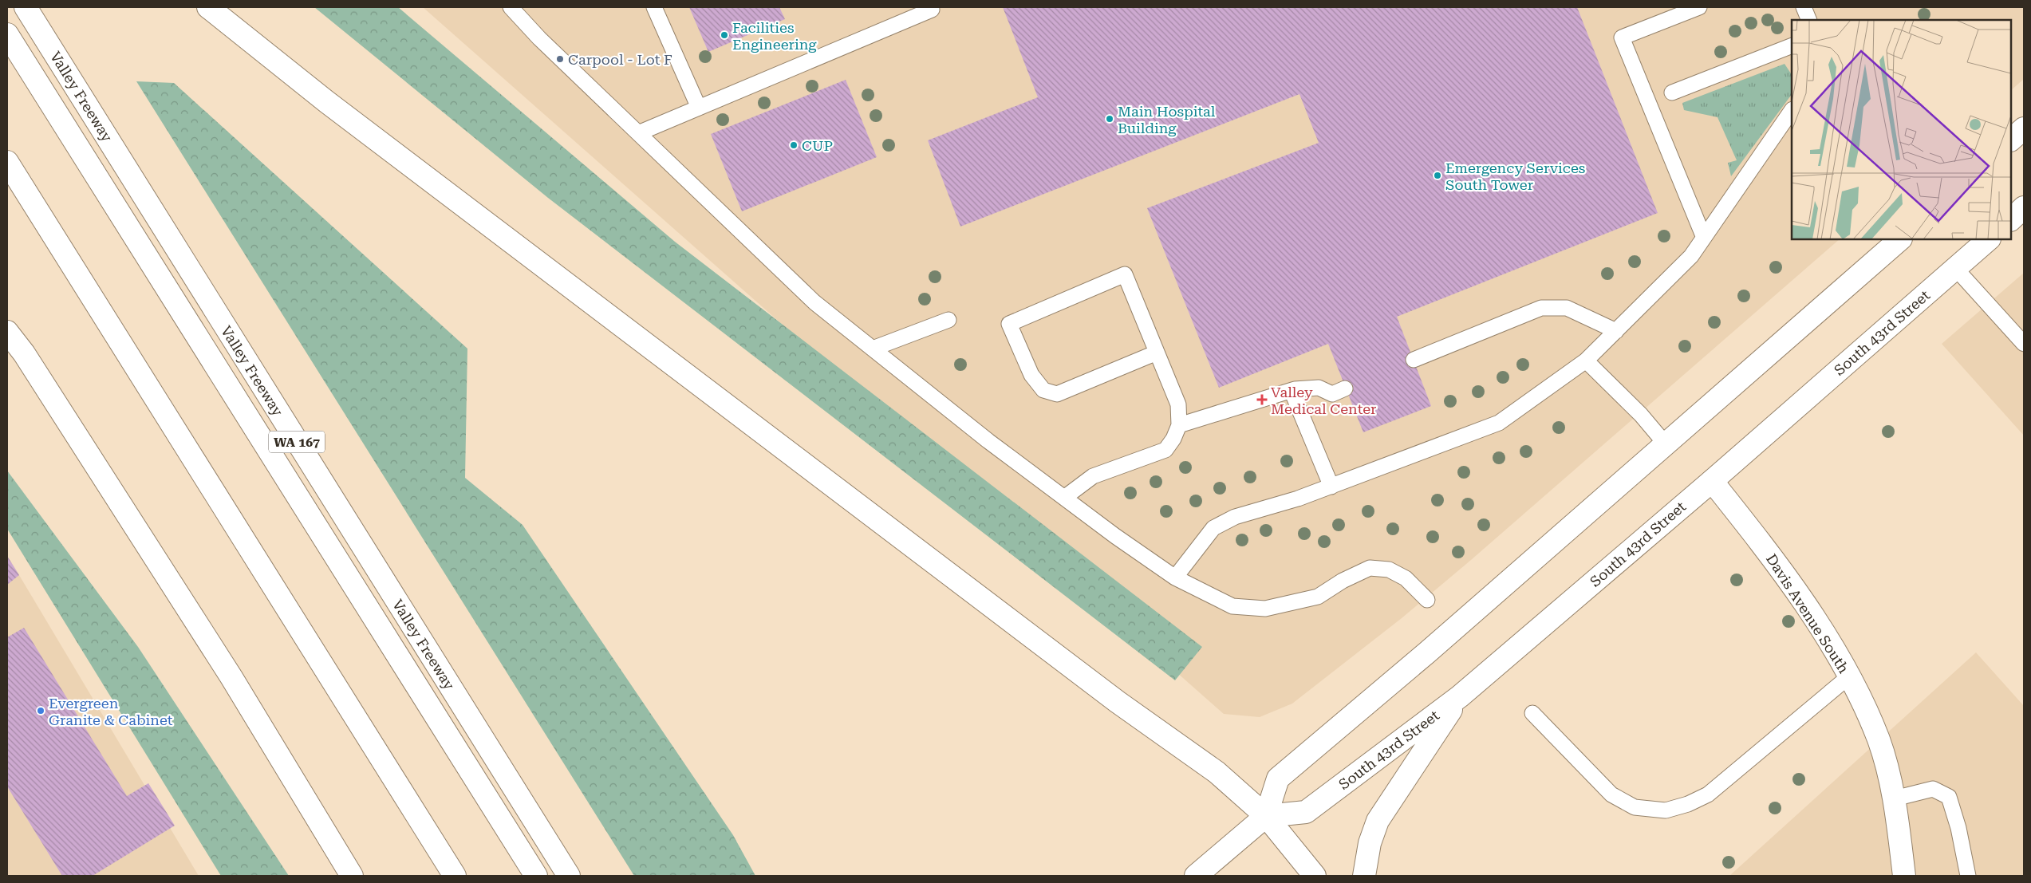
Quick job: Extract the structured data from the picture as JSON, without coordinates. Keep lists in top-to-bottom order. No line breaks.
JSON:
{"streets":{"main road":["Valley Freeway","South 43rd Street","WA 167","Davis Avenue South"]},"crossings":[["South 43rd Street","Davis Avenue South"]],"places":{"other":["Facilities Engineering","Carpool - Lot F","Main Hospital Building","CUP","Emergency Services South Tower","Evergreen Granite & Cabinet"],"health":["Valley Medical Center"]}}
